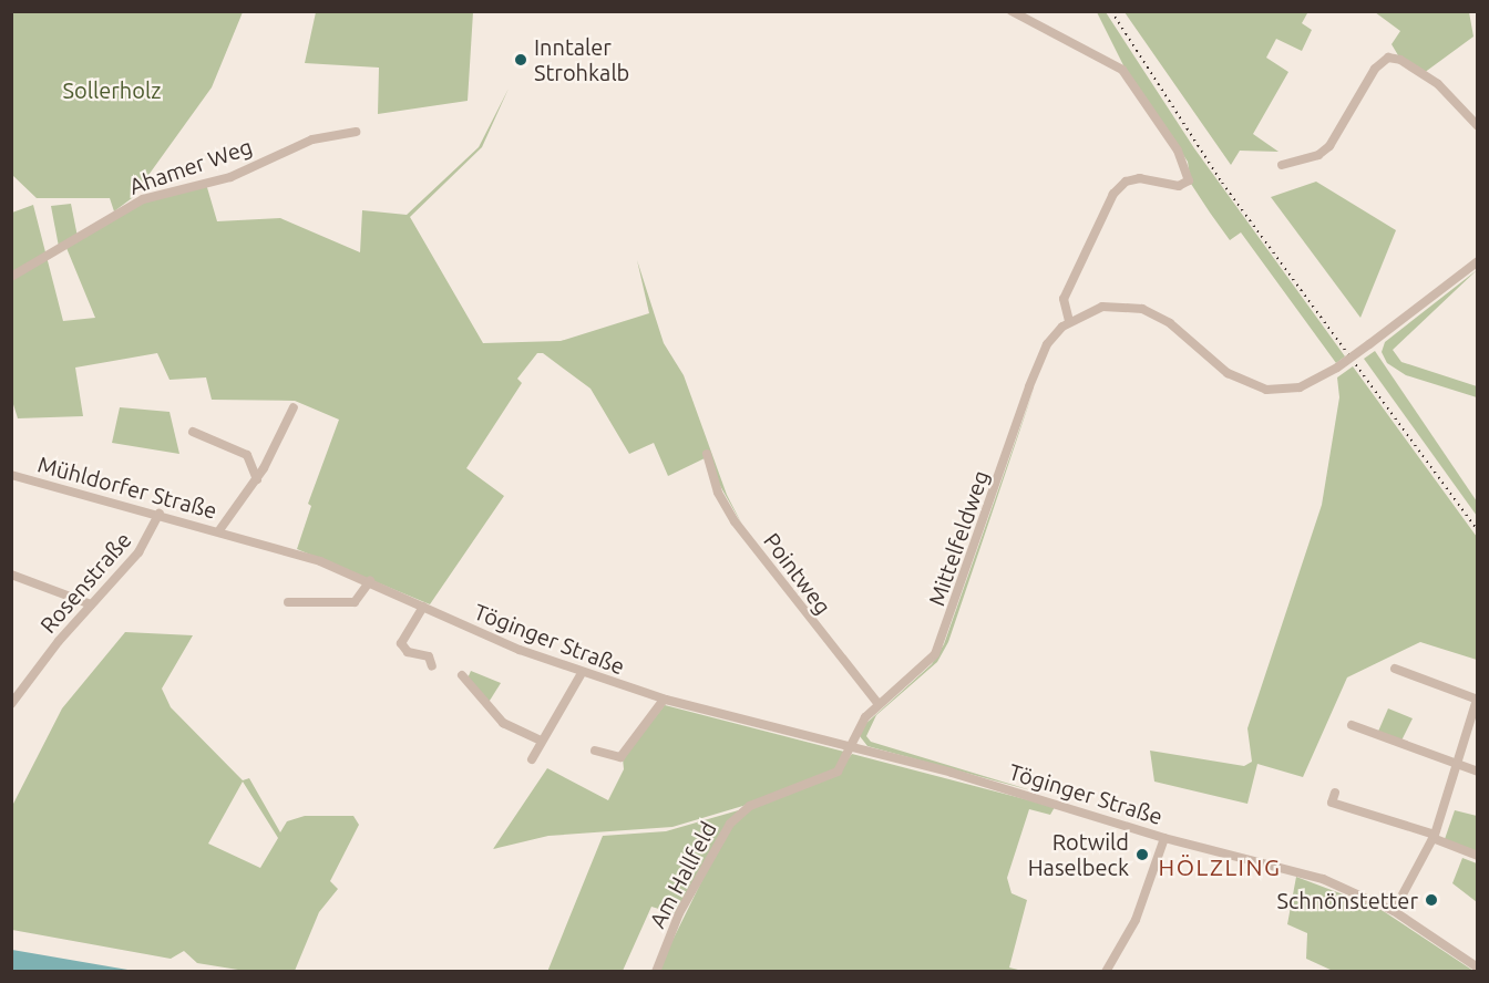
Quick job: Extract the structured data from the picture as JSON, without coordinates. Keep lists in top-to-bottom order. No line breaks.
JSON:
{"streets":{"street":["Ahamer Weg","Mühldorfer Straße","Mittelfeldweg","Pointweg","Rosenstraße","Töginger Straße","Am Hallfeld"]},"crossings":[["Mühldorfer Straße","Rosenstraße"],["Mühldorfer Straße","Töginger Straße"],["Mittelfeldweg","Pointweg"],["Mittelfeldweg","Töginger Straße"],["Mittelfeldweg","Am Hallfeld"],["Töginger Straße","Am Hallfeld"]],"districts":["HÖLZLING"],"parks":["Sollerholz"],"places":["Inntaler Strohkalb","Rotwild Haselbeck","Schnönstetter"]}
